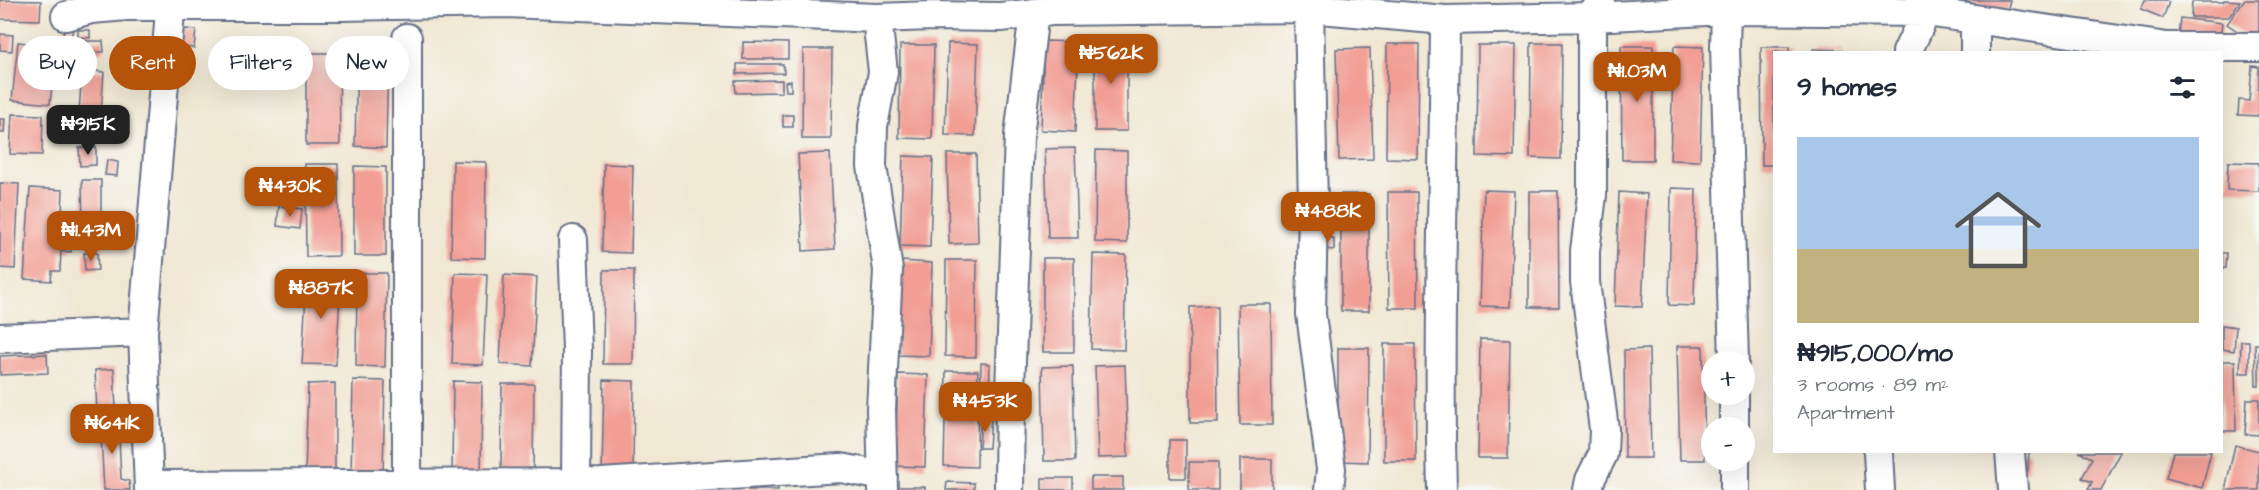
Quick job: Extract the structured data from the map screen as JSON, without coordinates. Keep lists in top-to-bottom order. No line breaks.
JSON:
{"page":{"price":["₦562K","₦1.03M","₦915K","₦430K","₦488K","₦1.43M","₦887K","₦453K","₦641K"],"chip":["Buy","Rent","Filters","New"],"heading":"9 homes","list":[{"name":"₦915,000/mo","note":"3 rooms · 89 m² · Apartment"}],"map_buttons":["+","−"]}}
